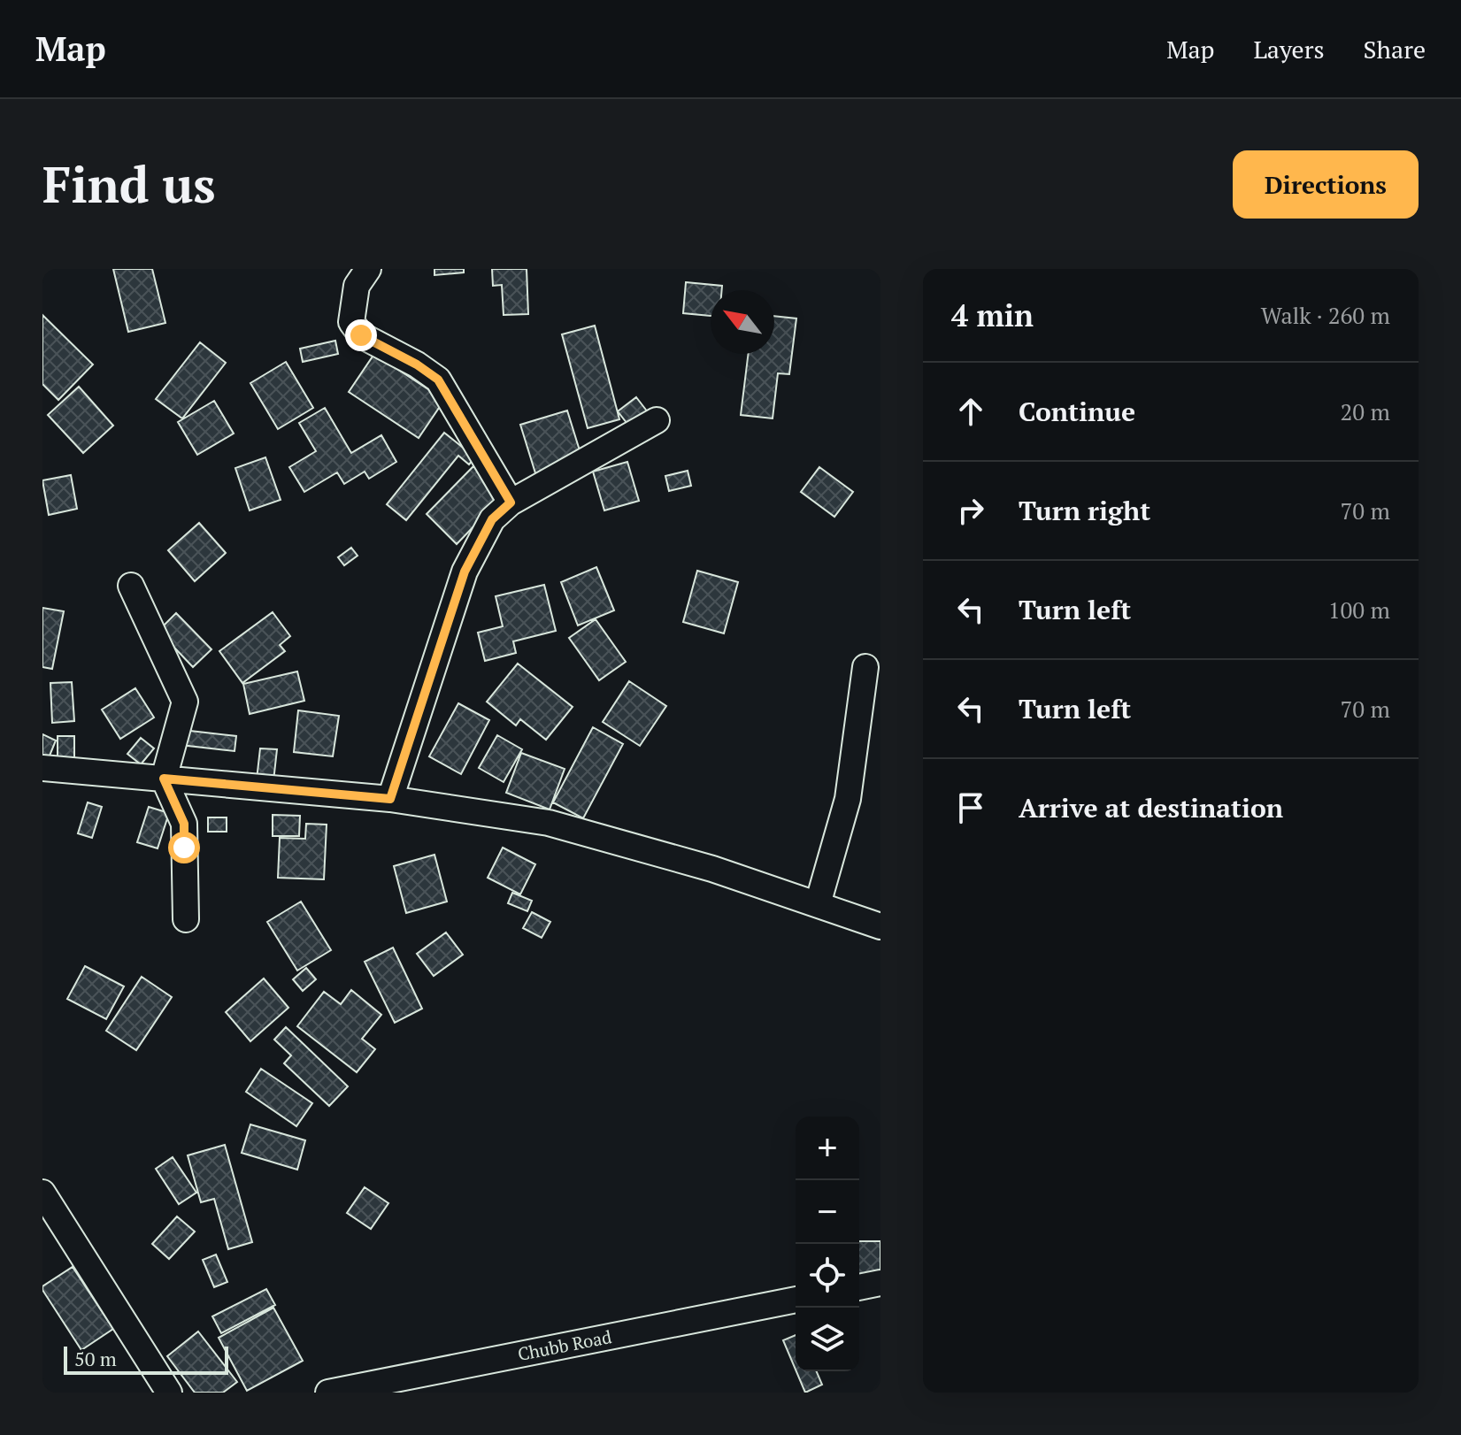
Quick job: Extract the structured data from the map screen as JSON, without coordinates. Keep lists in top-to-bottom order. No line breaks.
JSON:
{"streets":{"street":["Chubb Road"]},"scale_bar":"50 m","north":"top left","page":{"header":"Map","nav":["Map","Layers","Share"],"buttons":"Directions","title":"Find us","heading":["4 min","Walk · 260 m"],"list":[["Continue","20 m"],["Turn right","70 m"],["Turn left","100 m"],["Turn left","70 m"],"Arrive at destination"],"map_buttons":["+","−"],"scale":"50 m"}}
